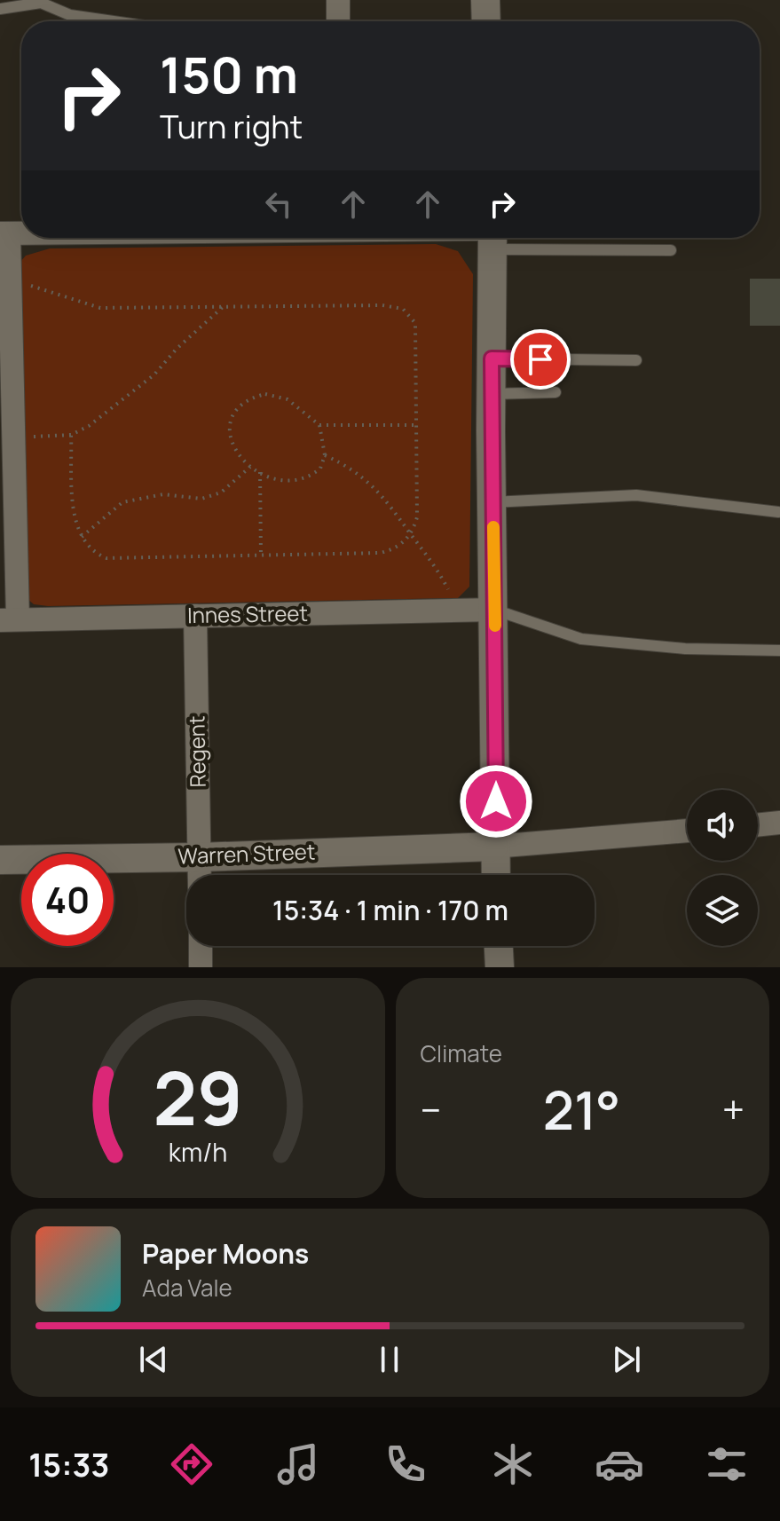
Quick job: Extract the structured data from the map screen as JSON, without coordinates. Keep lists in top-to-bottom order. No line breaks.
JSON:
{"streets":{"street":["Innes Street","Regent","Warren Street"]},"crossings":[["Innes Street","Regent"],["Regent","Warren Street"]],"page":{"turn":["150 m","Turn right"],"limit":"40","trip":"15:34 · 1 min · 170 m","tile":"Climate","heat":["−","21°","+"],"song":["Paper Moons","Ada Vale"],"tabs":"15:33","gauge":["29","km/h"]}}
